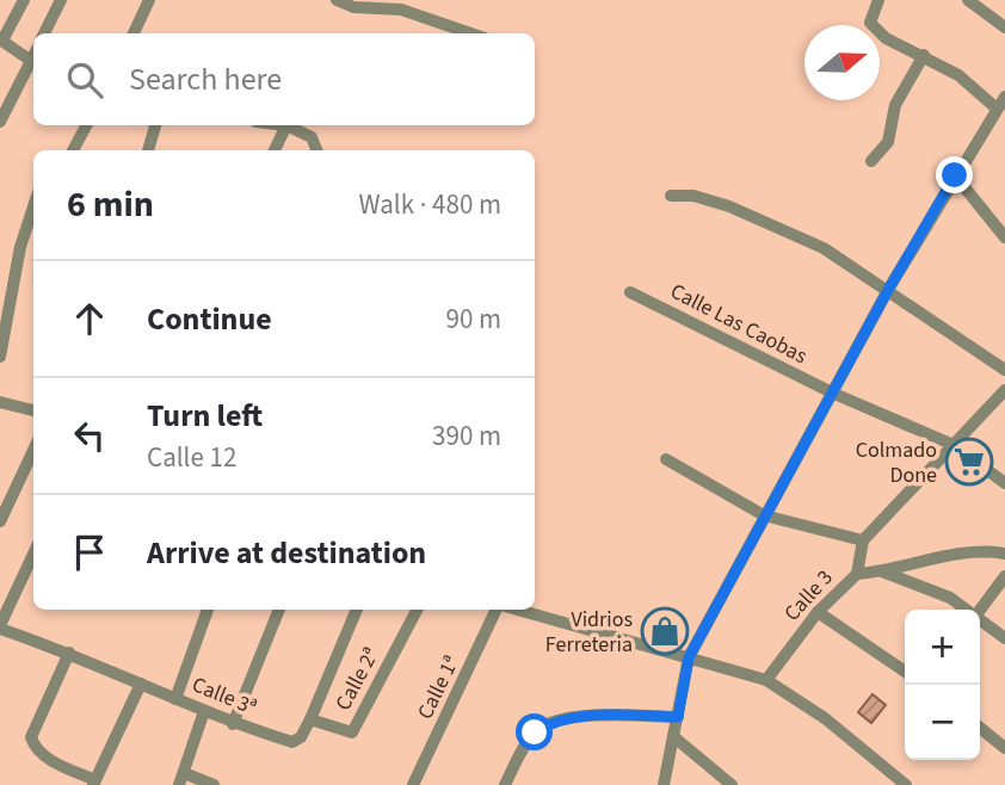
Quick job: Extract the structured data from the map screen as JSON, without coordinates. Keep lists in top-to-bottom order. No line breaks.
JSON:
{"streets":{"street":["Calle Las Caobas","Calle 3","Calle 2ª","Calle 1ª","Calle 3ª"]},"crossings":[["Calle 2ª","Calle 3ª"]],"places":{"supermarket":["Colmado Done"],"shop":["Vidrios Ferreteria"]},"north":"right","page":{"search":"Search here","heading":["6 min","Walk · 480 m"],"list":[["Continue","90 m"],["Turn left","Calle 12","390 m"],"Arrive at destination"],"map_buttons":["+","−"]}}
